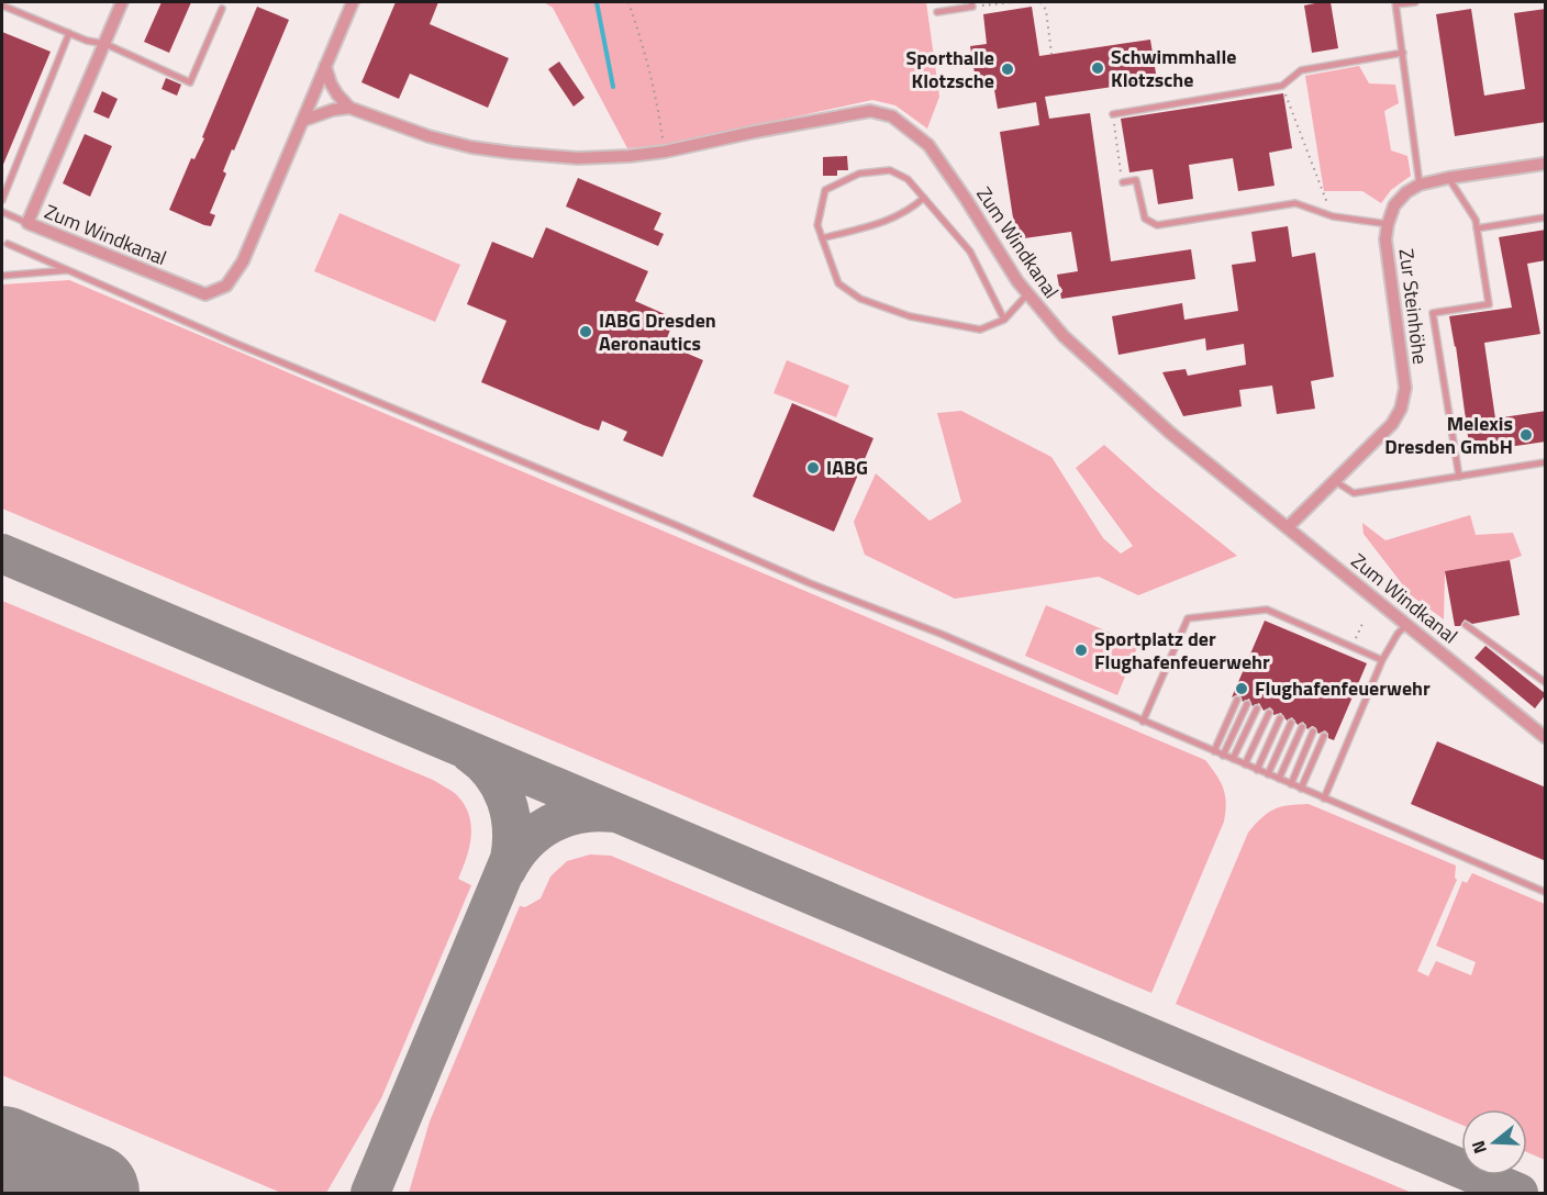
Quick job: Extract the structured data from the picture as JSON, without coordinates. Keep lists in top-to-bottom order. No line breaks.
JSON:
{"streets":{"street":["Zum Windkanal","Zur Steinhöhe"]},"crossings":[["Zum Windkanal","Zur Steinhöhe"]],"places":["Schwimmhalle Klotzsche","Sporthalle Klotzsche","IABG Dresden Aeronautics","Melexis Dresden GmbH","IABG","Sportplatz der Flughafenfeuerwehr","Flughafenfeuerwehr"],"north":"left"}
